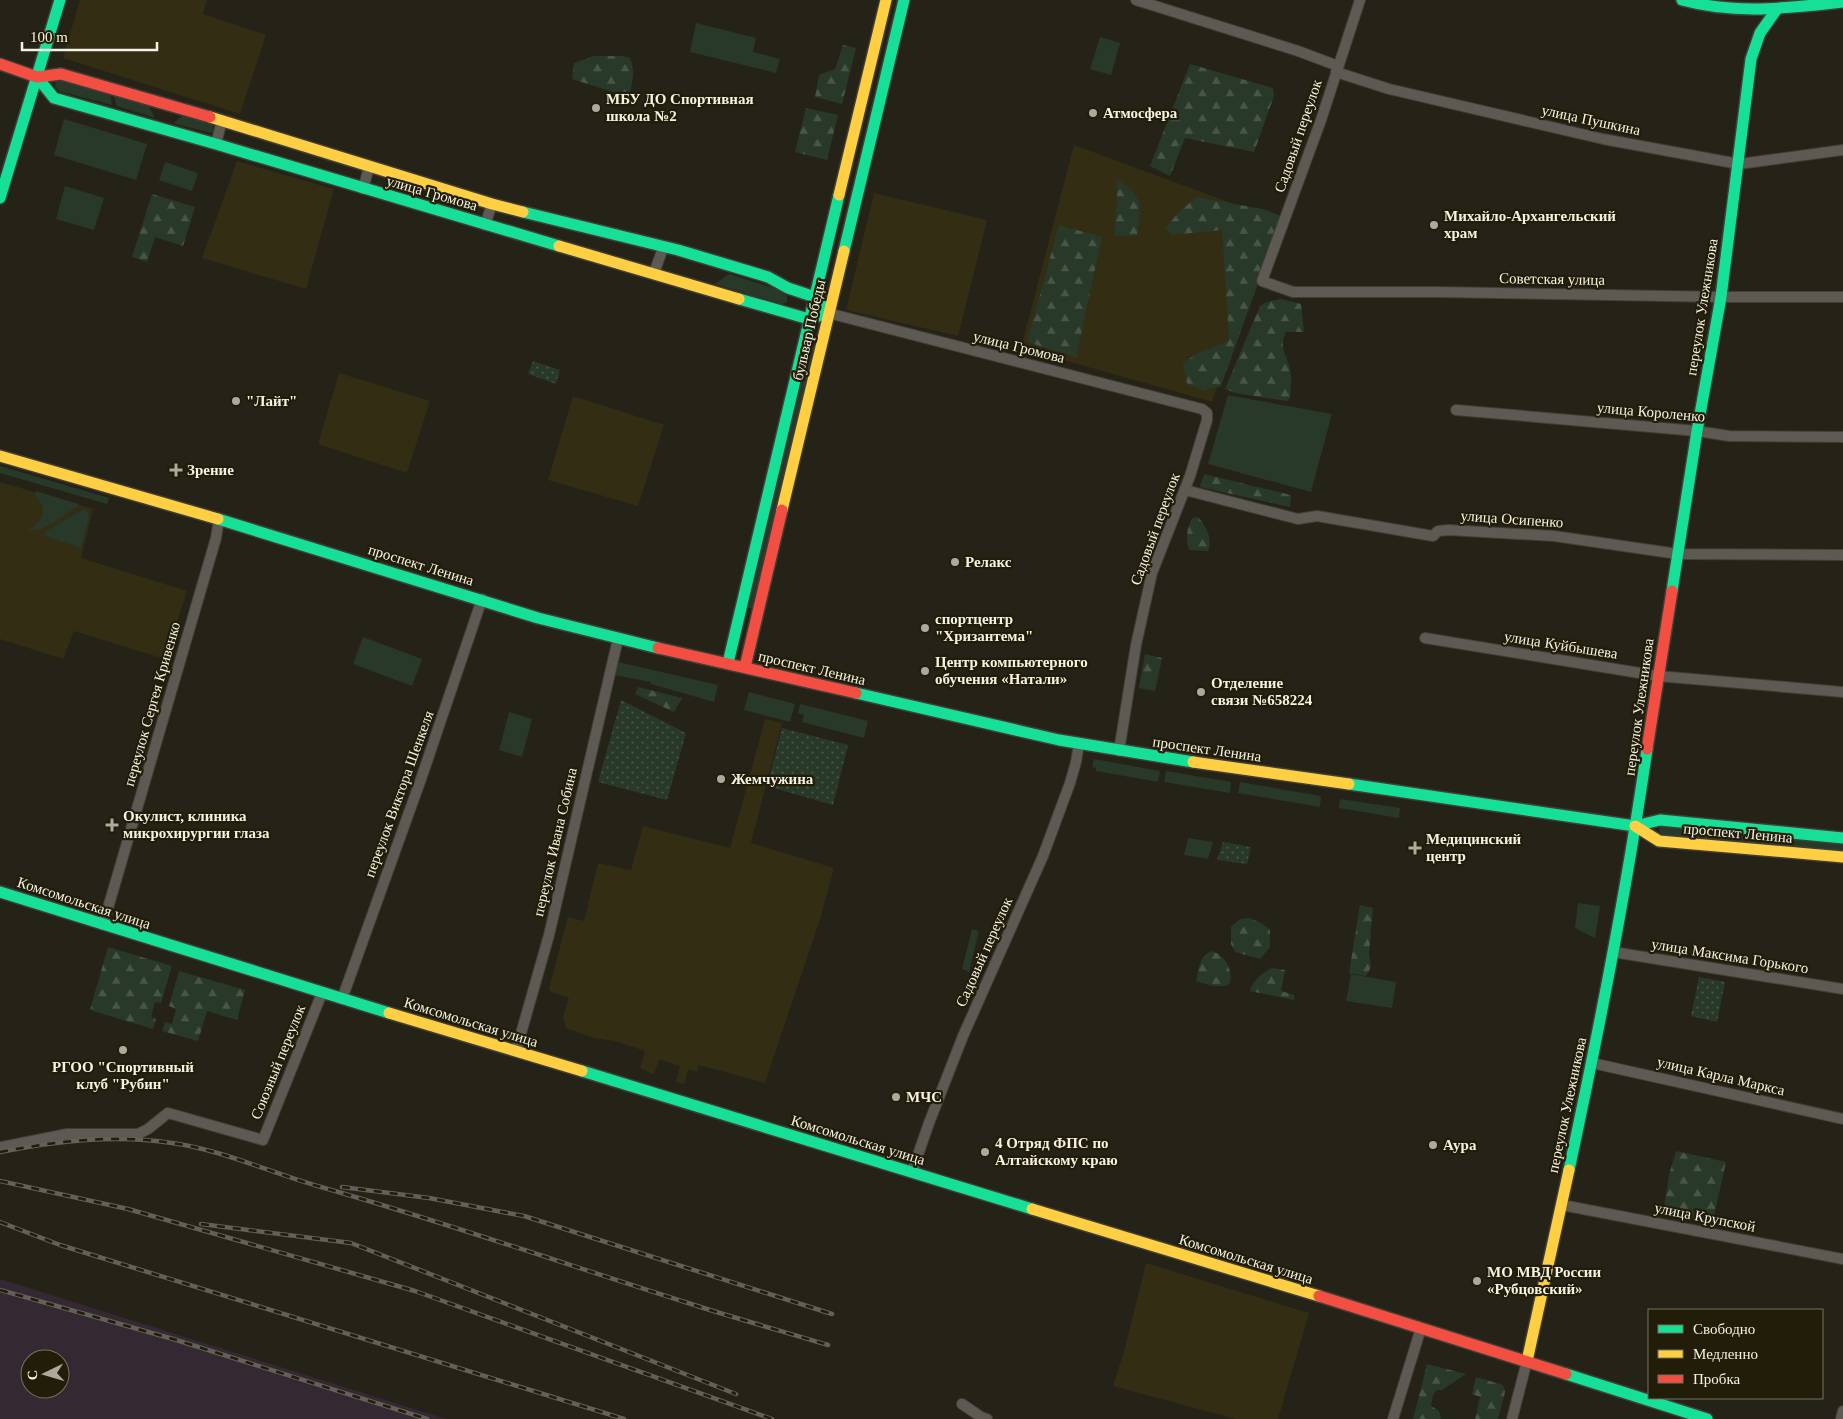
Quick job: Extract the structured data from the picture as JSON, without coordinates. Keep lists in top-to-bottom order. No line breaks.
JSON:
{"streets":{"main road":["улица Громова","переулок Улежникова","бульвар Победы","проспект Ленина","Комсомольская улица"],"street":["улица Пушкина","Садовый переулок","Советская улица","улица Короленко","улица Осипенко","улица Куйбышева","переулок Сергея Кривенко","переулок Виктора Шенкеля","переулок Ивана Собина","улица Максима Горького","Союзный переулок","улица Карла Маркса","улица Крупской"]},"crossings":[["улица Пушкина","Садовый переулок"],["улица Пушкина","переулок Улежникова"],["Садовый переулок","улица Громова"],["Садовый переулок","Советская улица"],["Садовый переулок","улица Осипенко"],["Садовый переулок","проспект Ленина"],["Садовый переулок","Комсомольская улица"],["улица Громова","бульвар Победы"],["Советская улица","переулок Улежникова"],["переулок Улежникова","улица Короленко"],["переулок Улежникова","улица Осипенко"],["переулок Улежникова","проспект Ленина"],["переулок Улежникова","улица Куйбышева"],["переулок Улежникова","Комсомольская улица"],["переулок Улежникова","улица Максима Горького"],["переулок Улежникова","улица Карла Маркса"],["переулок Улежникова","улица Крупской"],["бульвар Победы","проспект Ленина"],["проспект Ленина","переулок Сергея Кривенко"],["проспект Ленина","переулок Виктора Шенкеля"],["проспект Ленина","переулок Ивана Собина"],["переулок Сергея Кривенко","Комсомольская улица"],["переулок Виктора Шенкеля","Комсомольская улица"],["переулок Ивана Собина","Комсомольская улица"],["Комсомольская улица","Союзный переулок"]],"places":{"other":["МБУ ДО Спортивная школа №2","Атмосфера","Михайло-Архангельский храм","\"Лайт\"","Релакс","спортцентр \"Хризантема\"","Центр компьютерного обучения «Натали»","Отделение связи №658224","Жемчужина","РГОО \"Спортивный клуб \"Рубин\"","МЧС","Аура","4 Отряд ФПС по Алтайскому краю","МО МВД России «Рубцовский»"],"health":["Зрение","Окулист, клиника микрохирургии глаза","Медицинский центр"]},"legend":["Свободно","Медленно","Пробка"],"scale_bar":"100 m","north":"left"}
